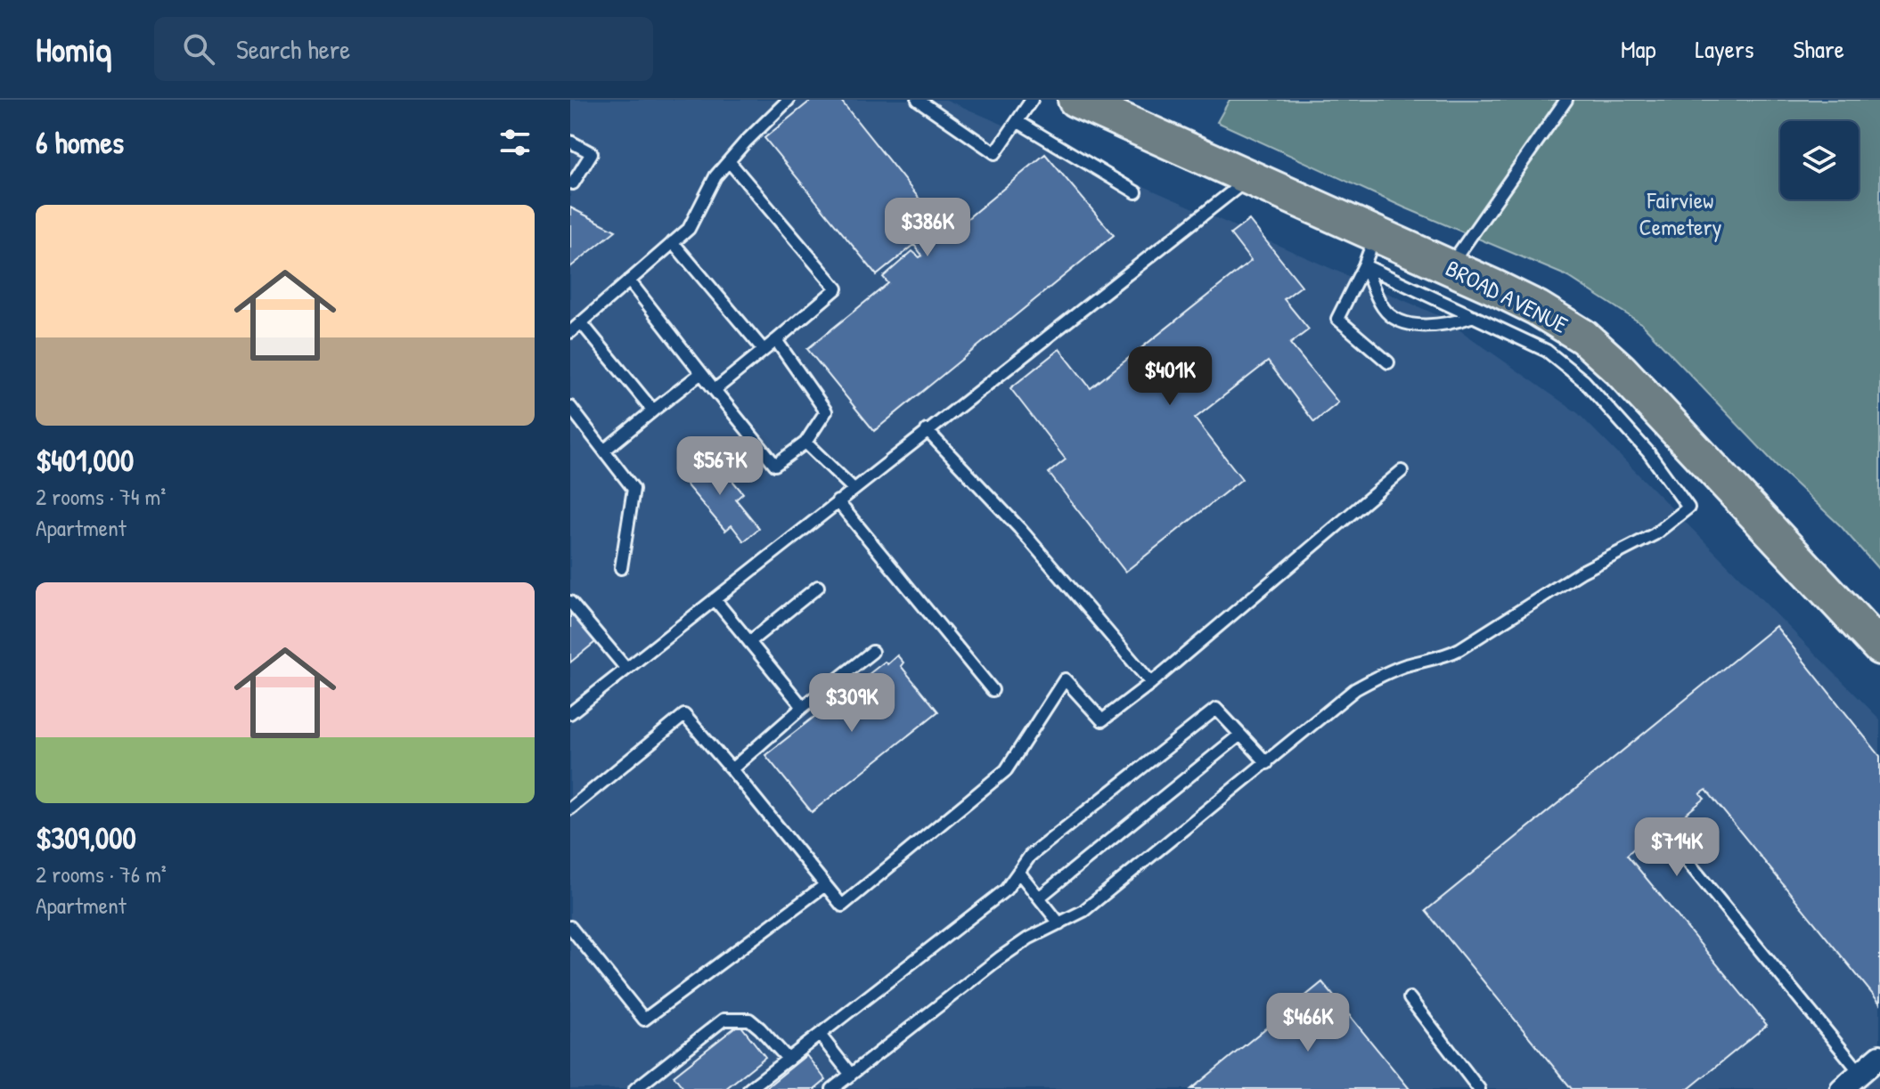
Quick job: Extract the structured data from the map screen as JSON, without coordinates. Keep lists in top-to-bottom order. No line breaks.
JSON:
{"streets":{"main road":["BROAD AVENUE"]},"parks":["Fairview Cemetery"],"page":{"header":"Homiq","search":"Search here","nav":["Map","Layers","Share"],"heading":"6 homes","list":[{"name":"$401,000","note":"2 rooms · 74 m² · Apartment"},{"name":"$309,000","note":"2 rooms · 76 m² · Apartment"}],"price":["$386K","$401K","$567K","$309K","$714K","$466K"]}}
